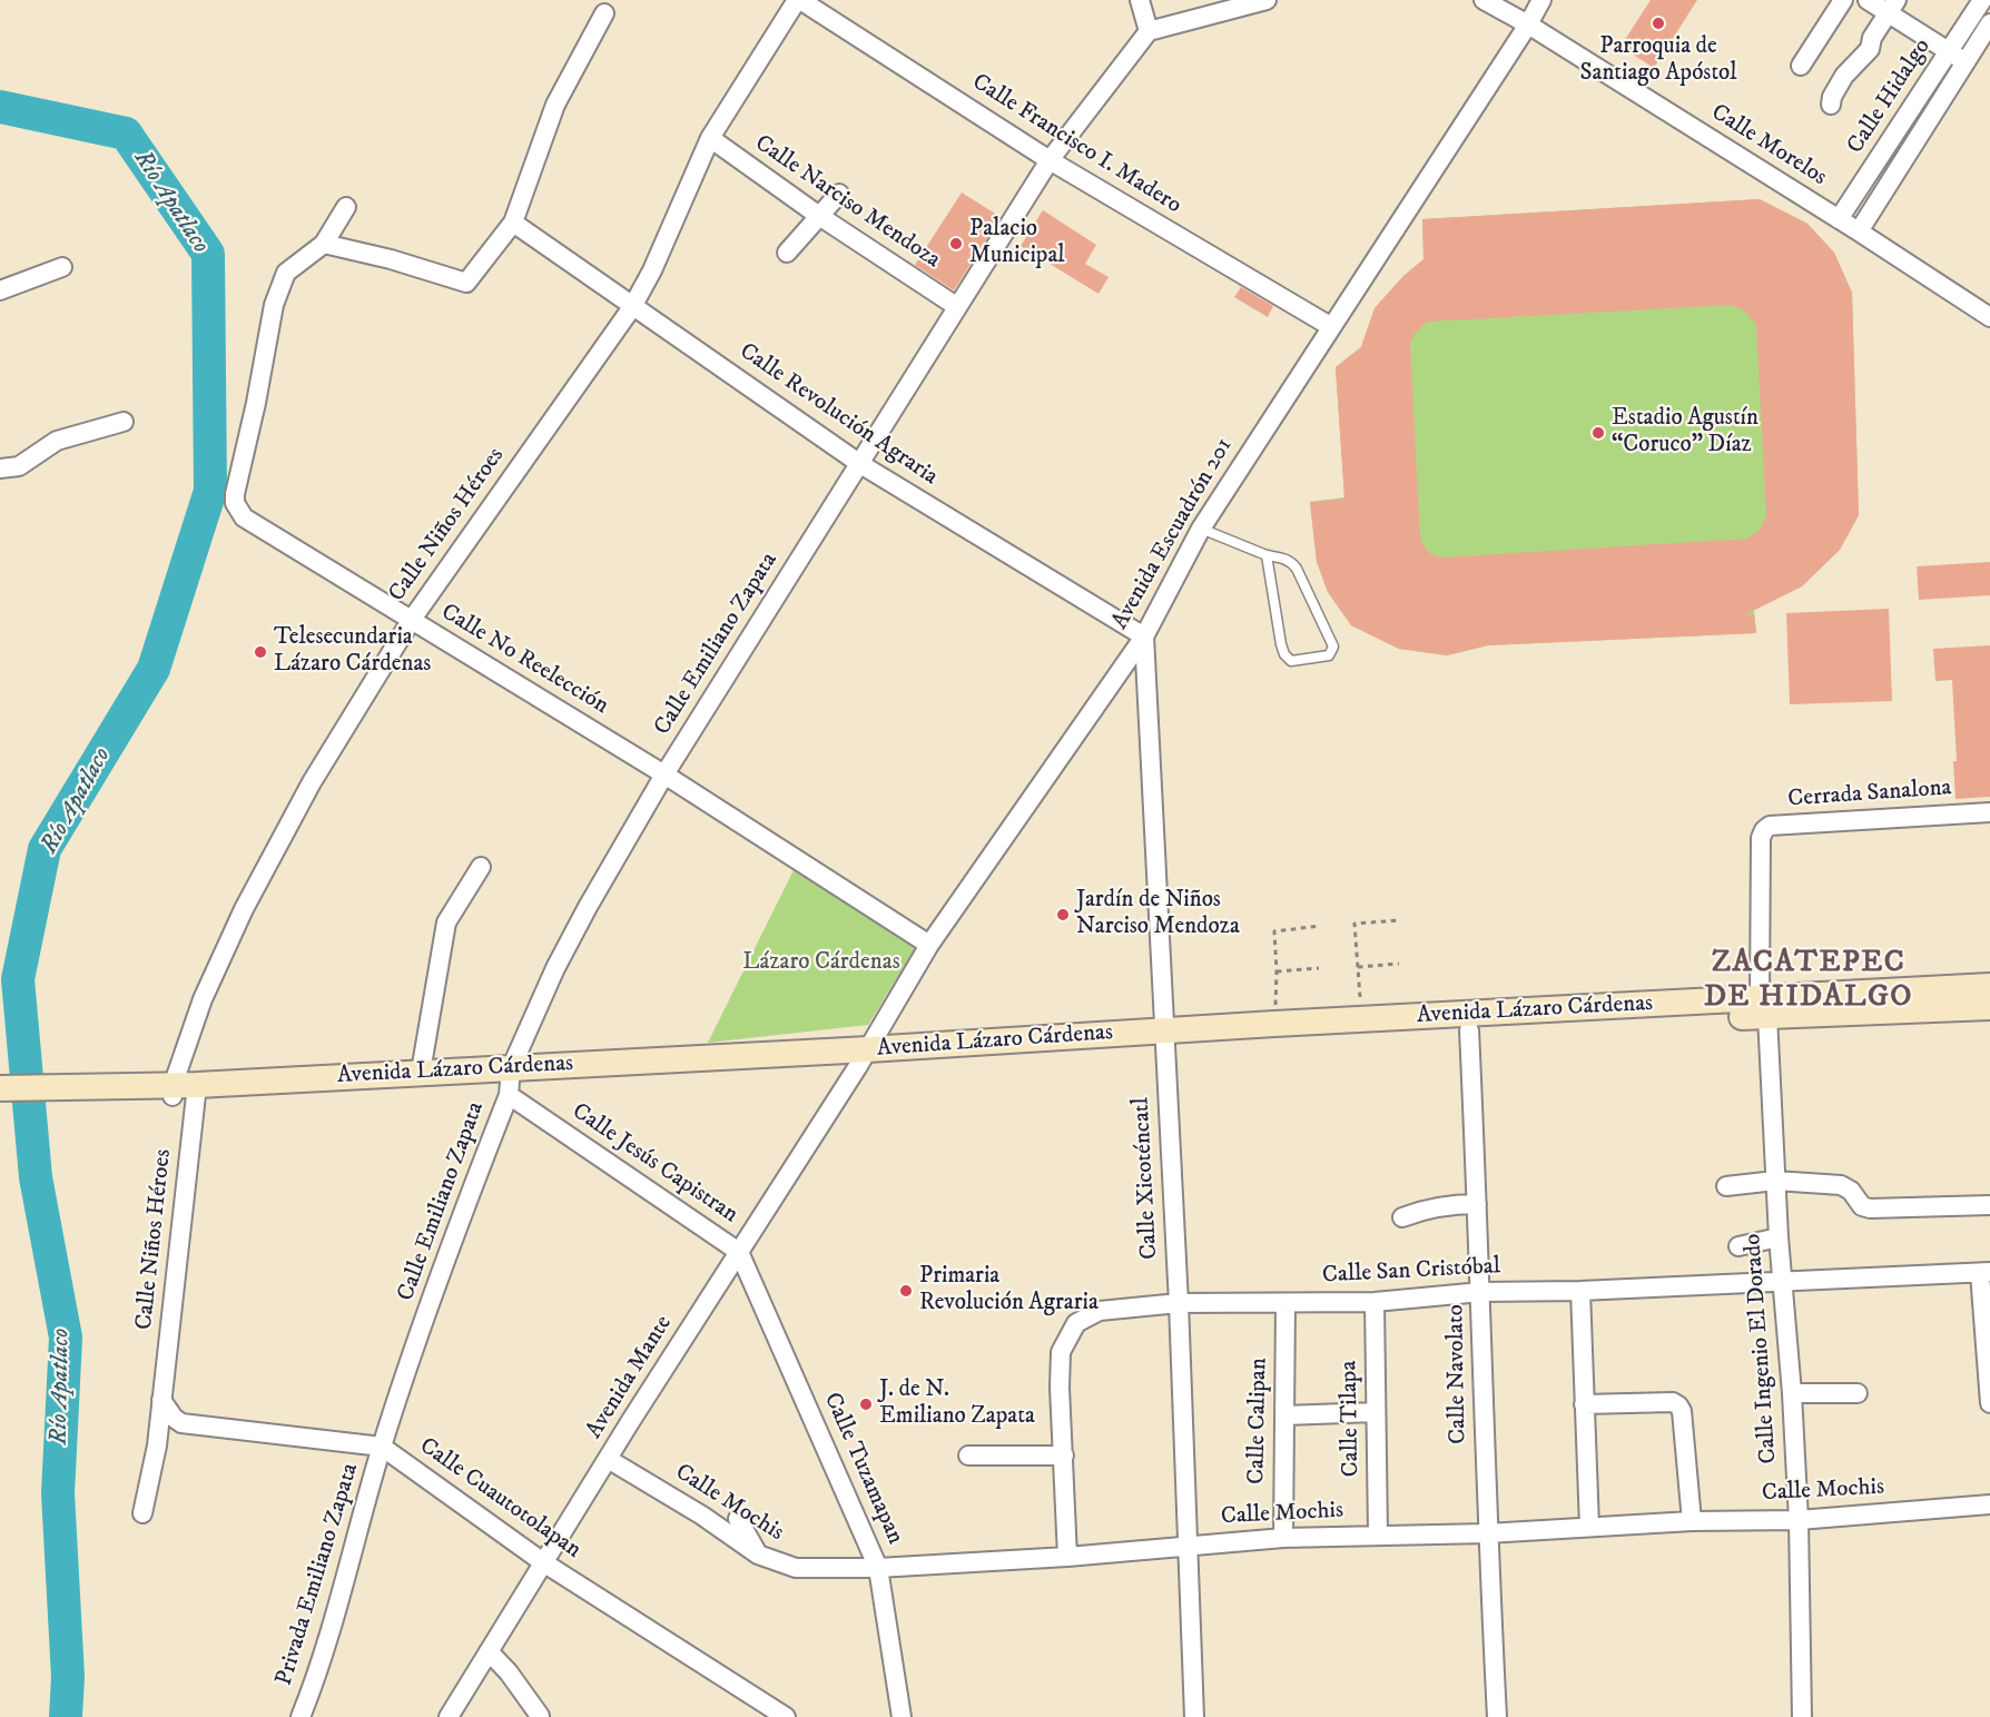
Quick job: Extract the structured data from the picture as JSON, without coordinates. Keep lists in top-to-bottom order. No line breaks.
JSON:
{"streets":{"main road":["Avenida Lázaro Cárdenas"],"street":["Calle Hidalgo","Calle Francisco I. Madero","Calle Morelos","Calle Narciso Mendoza","Calle Revolución Agraria","Calle Niños Héroes","Avenida Escuadrón 201","Calle Emiliano Zapata","Calle No Reelección","Cerrada Sanalona","Calle Jesús Capistran","Calle Xicoténcatl","Calle San Cristóbal","Calle Ingenio El Dorado","Calle Navolato","Avenida Mante","Calle Tilapa","Calle Calipan","Calle Tuzamapan","Calle Mochis","Calle Cuautotolapan","Privada Emiliano Zapata"]},"crossings":[["Calle Hidalgo","Calle Morelos"],["Calle Francisco I. Madero","Calle Niños Héroes"],["Calle Francisco I. Madero","Avenida Escuadrón 201"],["Calle Francisco I. Madero","Calle Emiliano Zapata"],["Calle Morelos","Avenida Escuadrón 201"],["Calle Narciso Mendoza","Calle Niños Héroes"],["Calle Narciso Mendoza","Calle Emiliano Zapata"],["Calle Revolución Agraria","Calle Niños Héroes"],["Calle Revolución Agraria","Avenida Escuadrón 201"],["Calle Revolución Agraria","Calle Emiliano Zapata"],["Calle Revolución Agraria","Calle Xicoténcatl"],["Calle Niños Héroes","Calle No Reelección"],["Calle Niños Héroes","Avenida Lázaro Cárdenas"],["Calle Niños Héroes","Calle Cuautotolapan"],["Avenida Escuadrón 201","Calle No Reelección"],["Avenida Escuadrón 201","Avenida Lázaro Cárdenas"],["Avenida Escuadrón 201","Calle Xicoténcatl"],["Avenida Escuadrón 201","Avenida Mante"],["Calle Emiliano Zapata","Calle No Reelección"],["Calle Emiliano Zapata","Avenida Lázaro Cárdenas"],["Calle Emiliano Zapata","Calle Jesús Capistran"],["Calle Emiliano Zapata","Calle Cuautotolapan"],["Calle Emiliano Zapata","Privada Emiliano Zapata"],["Cerrada Sanalona","Calle Ingenio El Dorado"],["Avenida Lázaro Cárdenas","Calle Jesús Capistran"],["Avenida Lázaro Cárdenas","Calle Xicoténcatl"],["Avenida Lázaro Cárdenas","Calle Ingenio El Dorado"],["Avenida Lázaro Cárdenas","Calle Navolato"],["Avenida Lázaro Cárdenas","Avenida Mante"],["Calle Jesús Capistran","Avenida Mante"],["Calle Jesús Capistran","Calle Tuzamapan"],["Calle Xicoténcatl","Calle San Cristóbal"],["Calle Xicoténcatl","Calle Mochis"],["Calle San Cristóbal","Calle Ingenio El Dorado"],["Calle San Cristóbal","Calle Navolato"],["Calle San Cristóbal","Calle Tilapa"],["Calle San Cristóbal","Calle Calipan"],["Calle San Cristóbal","Calle Mochis"],["Calle Ingenio El Dorado","Calle Mochis"],["Calle Navolato","Calle Mochis"],["Avenida Mante","Calle Tuzamapan"],["Avenida Mante","Calle Mochis"],["Avenida Mante","Calle Cuautotolapan"],["Calle Tilapa","Calle Mochis"],["Calle Calipan","Calle Mochis"],["Calle Tuzamapan","Calle Mochis"],["Calle Cuautotolapan","Privada Emiliano Zapata"]],"districts":["ZACATEPEC DE HIDALGO"],"water":["Río Apatlaco"],"parks":["Lázaro Cárdenas"],"places":["Parroquia de Santiago Apóstol","Palacio Municipal","Estadio Agustín “Coruco” Díaz","Telesecundaria Lázaro Cárdenas","Jardín de Niños Narciso Mendoza","Primaria Revolución Agraria","J. de N. Emiliano Zapata"]}
